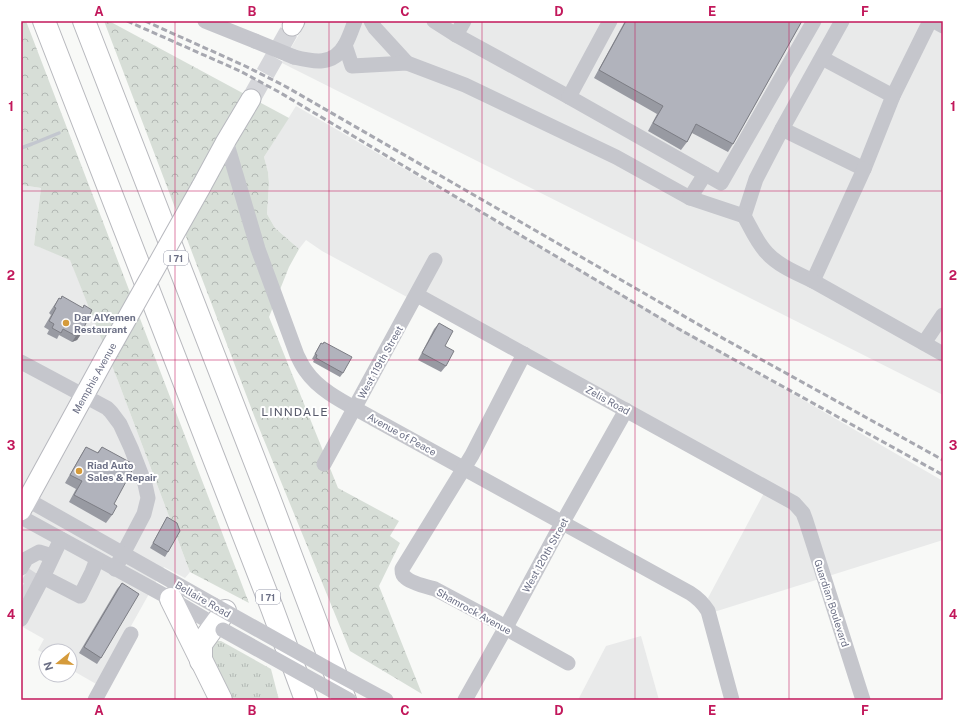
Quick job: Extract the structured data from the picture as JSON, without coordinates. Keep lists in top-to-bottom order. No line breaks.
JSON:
{"streets":{"highway":["I 71"],"main road":["Memphis Avenue"],"street":["West 119th Street","Zelis Road","Avenue of Peace","West 120th Street","Bellaire Road","Guardian Boulevard","Shamrock Avenue"]},"crossings":[["West 119th Street","Zelis Road"],["West 119th Street","Avenue of Peace"],["Memphis Avenue","Avenue of Peace"],["Memphis Avenue","Bellaire Road"],["Zelis Road","West 120th Street"],["Zelis Road","Guardian Boulevard"],["Zelis Road","Shamrock Avenue"],["Avenue of Peace","West 120th Street"],["Avenue of Peace","Shamrock Avenue"],["West 120th Street","Shamrock Avenue"]],"districts":["LINNDALE"],"places":["Dar AlYemen Restaurant","Riad Auto Sales & Repair"],"north":"left","grid":{"columns":["A","B","C","D","E","F"],"rows":["1","2","3","4"]}}
